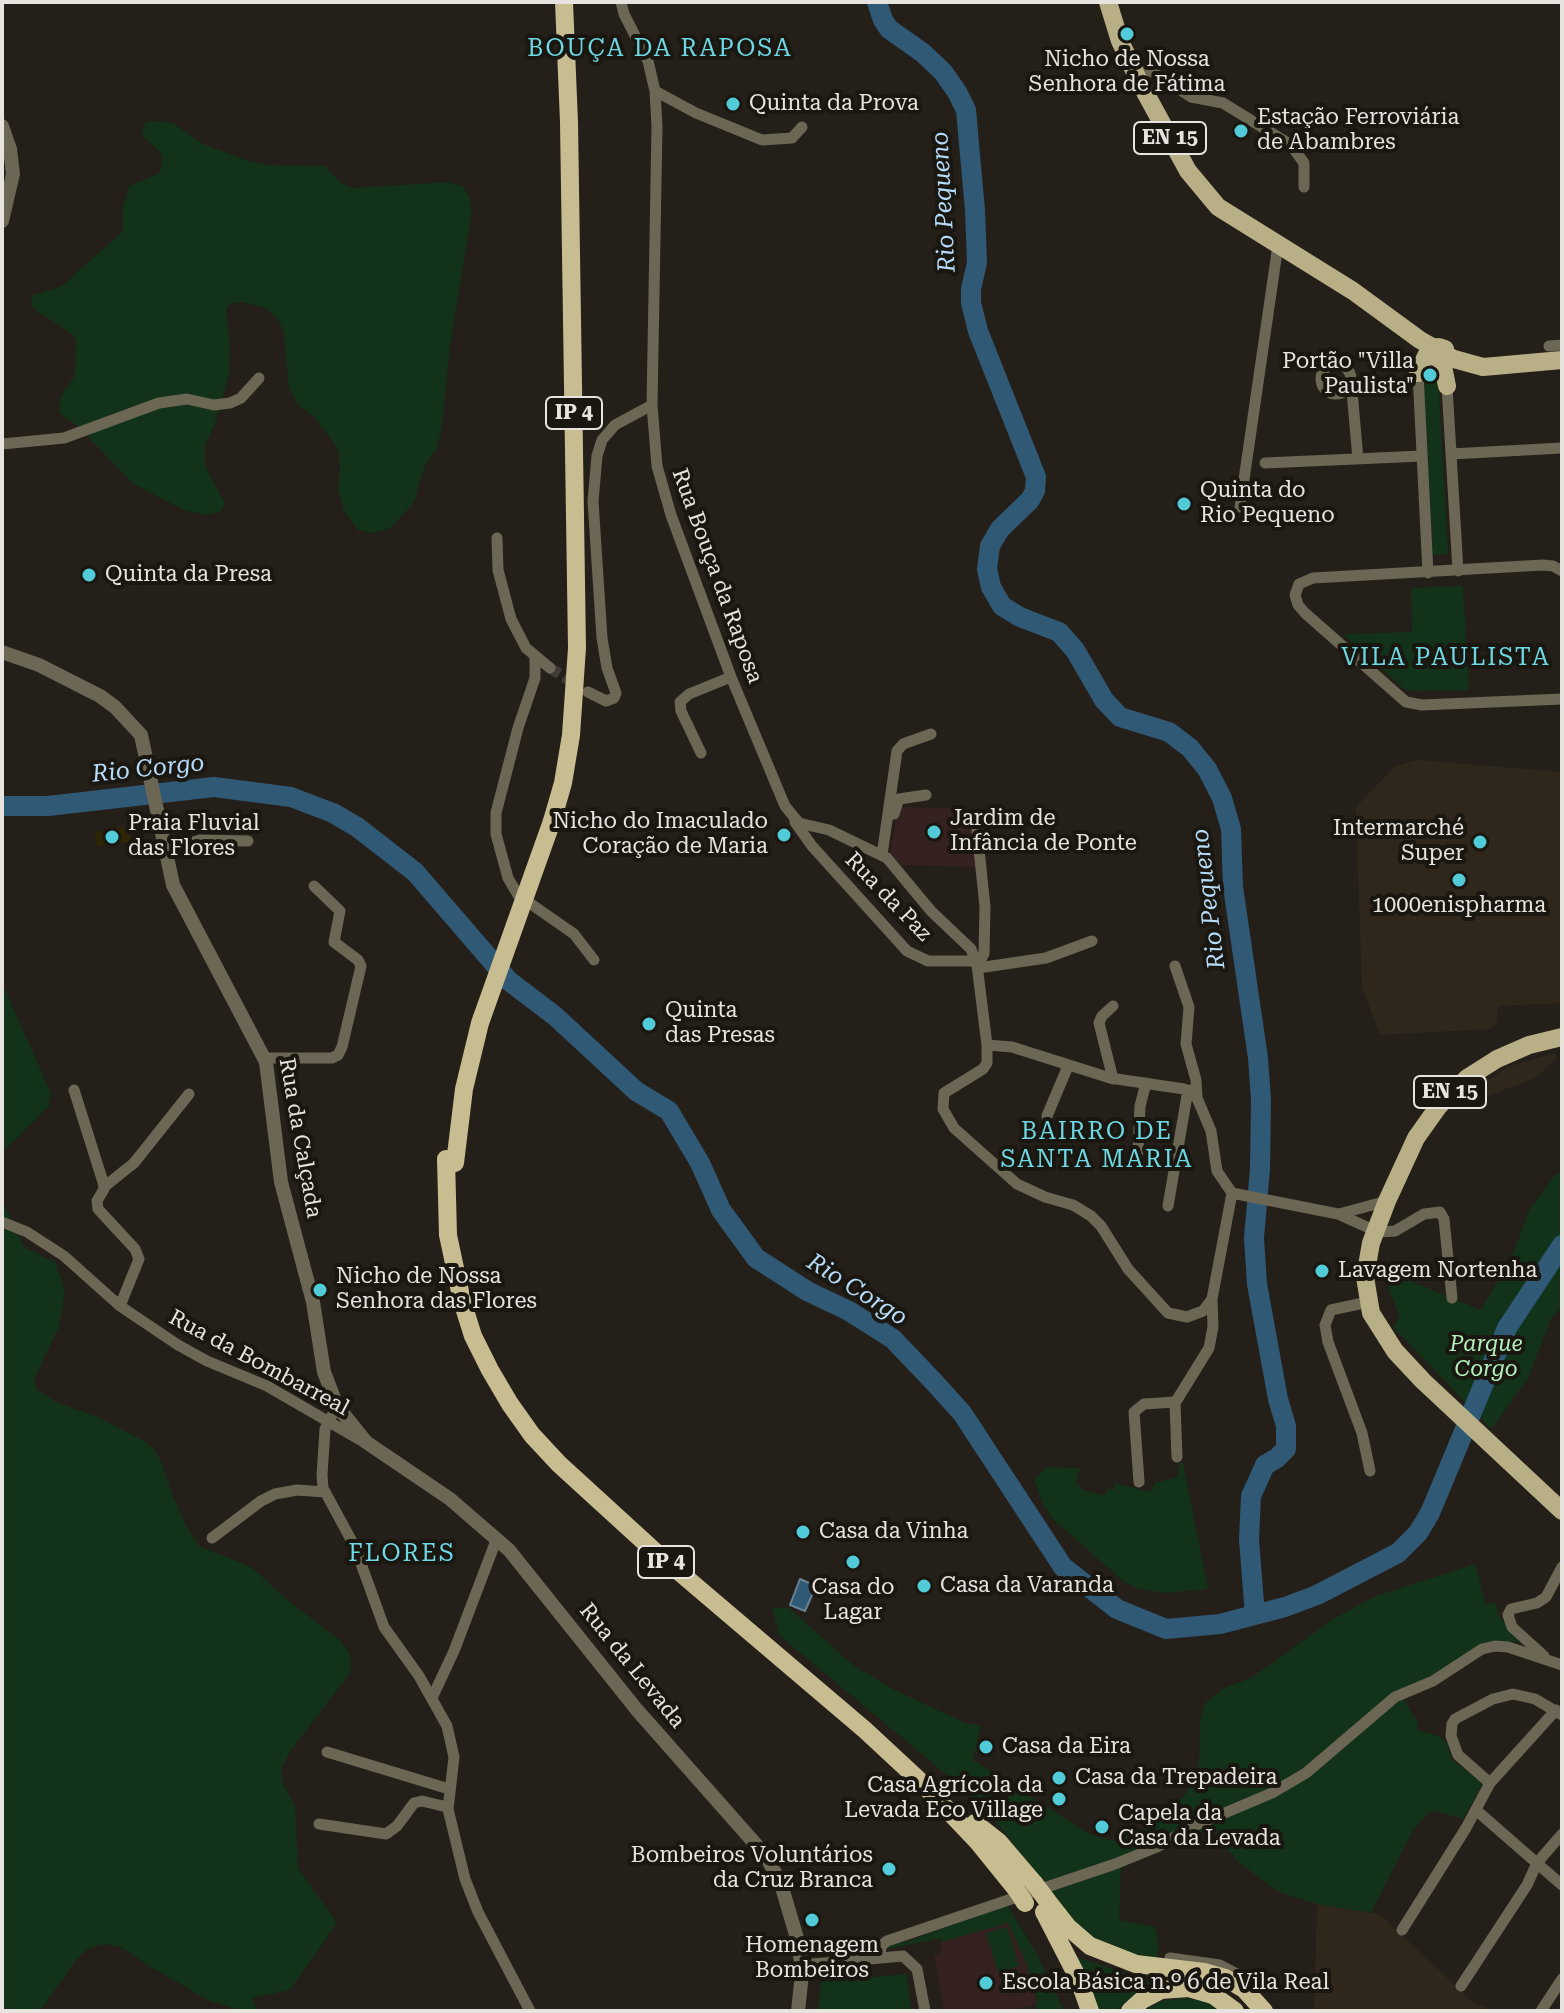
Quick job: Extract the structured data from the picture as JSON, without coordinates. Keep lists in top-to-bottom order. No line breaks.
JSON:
{"streets":{"highway":["IP 4"],"main road":["EN 15"],"street":["Rua Bouça da Raposa","Rua da Paz","Rua da Calçada","Rua da Bombarreal","Rua da Levada"]},"crossings":[["Rua Bouça da Raposa","Rua da Paz"],["Rua da Calçada","Rua da Levada"],["Rua da Bombarreal","Rua da Levada"]],"districts":["BOUÇA DA RAPOSA","VILA PAULISTA","BAIRRO DE SANTA MARIA","FLORES"],"water":["Rio Pequeno","Rio Corgo"],"parks":["Parque Corgo"],"places":["Nicho de Nossa Senhora de Fátima","Quinta da Prova","Estação Ferroviária de Abambres","Portão \"Villa Paulista\"","Quinta do Rio Pequeno","Quinta da Presa","Jardim de Infância de Ponte","Nicho do Imaculado Coração de Maria","Praia Fluvial das Flores","Intermarché Super","1000enispharma","Quinta das Presas","Lavagem Nortenha","Nicho de Nossa Senhora das Flores","Casa da Vinha","Casa do Lagar","Casa da Varanda","Casa da Eira","Casa da Trepadeira","Casa Agrícola da Levada Eco Village","Capela da Casa da Levada","Bombeiros Voluntários da Cruz Branca","Homenagem Bombeiros","Escola Básica n.º 6 de Vila Real"]}
